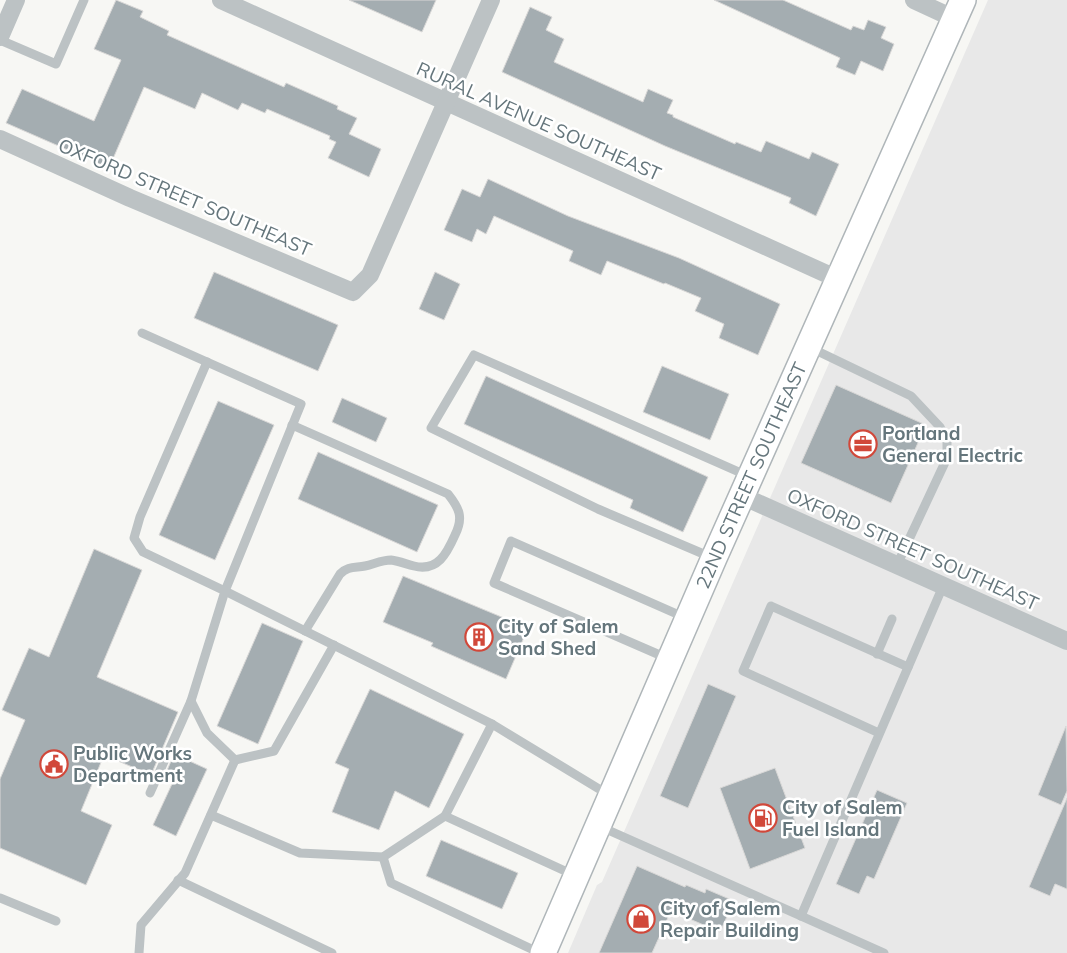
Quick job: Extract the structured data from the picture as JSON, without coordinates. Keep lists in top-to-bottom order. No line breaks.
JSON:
{"streets":{"street":["RURAL AVENUE SOUTHEAST","OXFORD STREET SOUTHEAST","22ND STREET SOUTHEAST"]},"crossings":[["RURAL AVENUE SOUTHEAST","OXFORD STREET SOUTHEAST"],["RURAL AVENUE SOUTHEAST","22ND STREET SOUTHEAST"],["OXFORD STREET SOUTHEAST","22ND STREET SOUTHEAST"]],"places":{"office":["Portland General Electric"],"building":["City of Salem Sand Shed"],"public building":["Public Works Department"],"fuel station":["City of Salem Fuel Island"],"shop":["City of Salem Repair Building"]}}
